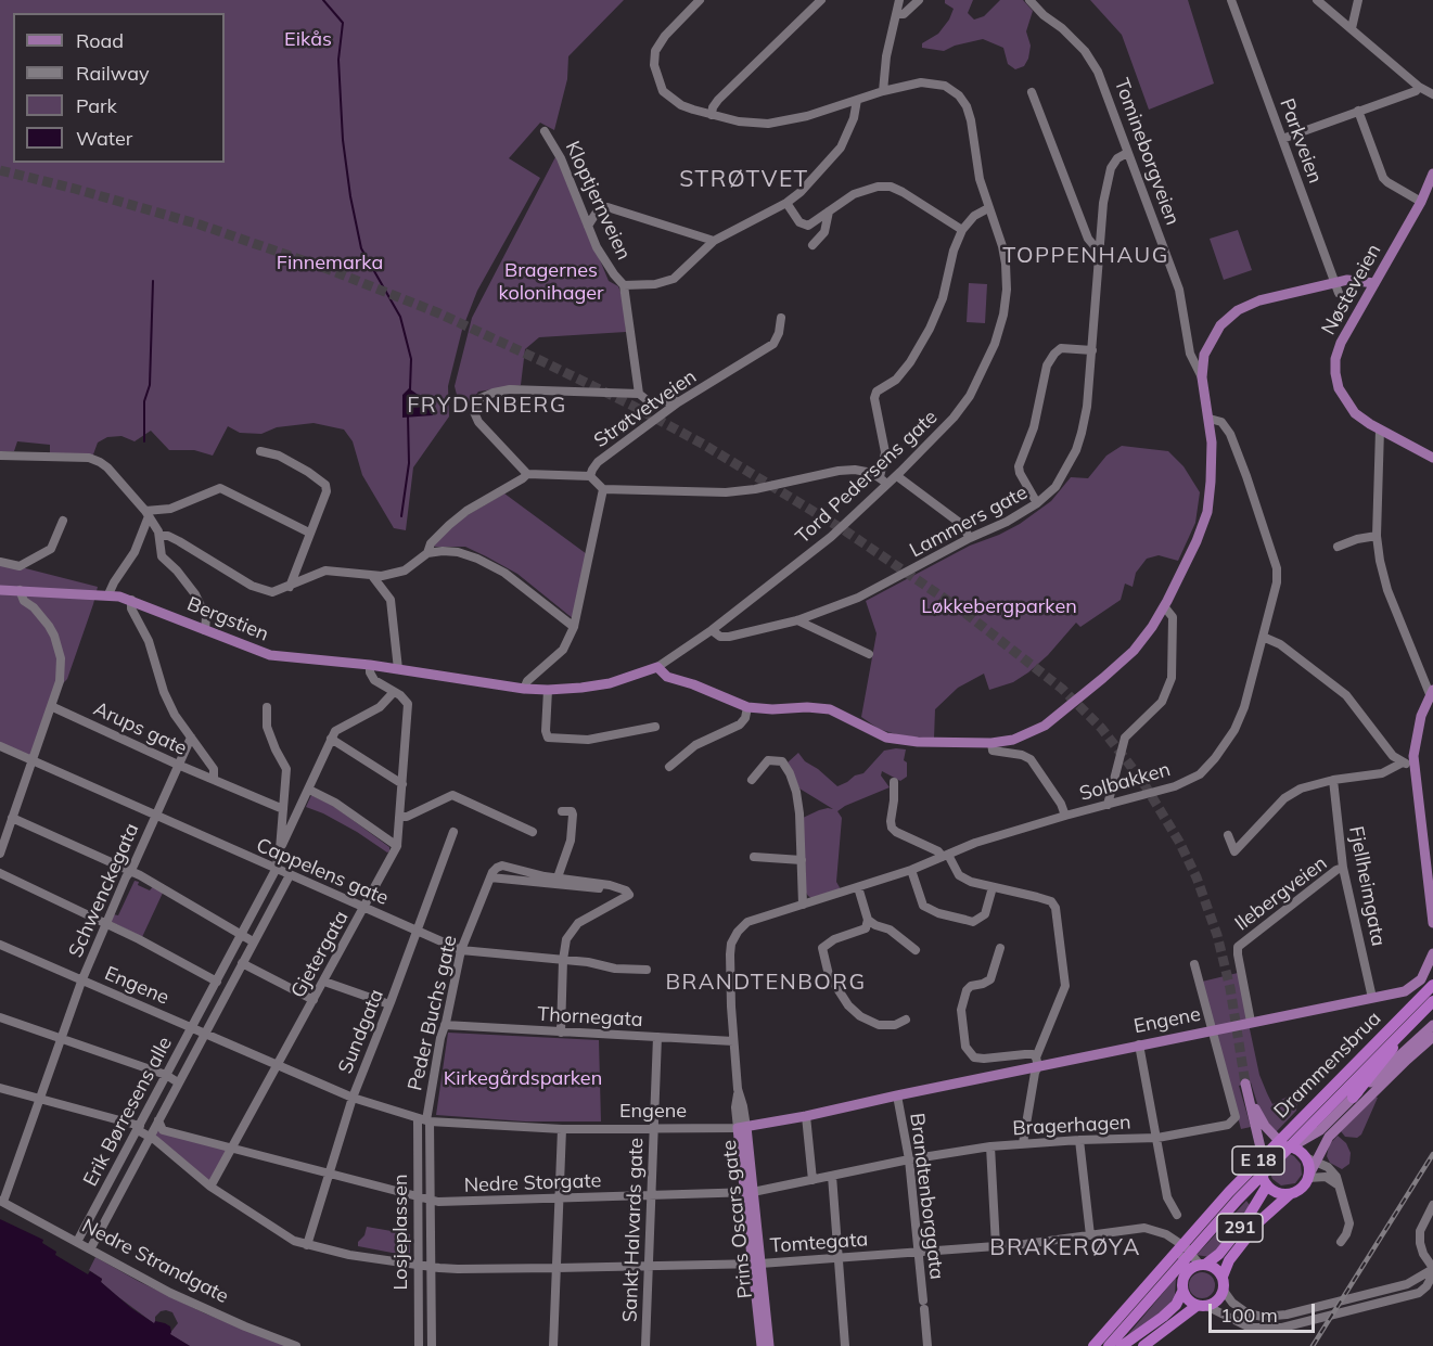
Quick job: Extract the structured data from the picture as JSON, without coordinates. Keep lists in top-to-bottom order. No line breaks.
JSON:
{"streets":{"highway":["Drammensbrua","E 18","291"],"main road":["Nøsteveien","Bergstien","Engene","Prins Oscars gate"],"street":["Parkveien","Tomineborgveien","Kloptjernveien","Strøtvetveien","Tord Pedersens gate","Lammers gate","Arups gate","Solbakken","Cappelens gate","Fjellheimgata","Schwenckegata","Ilebergveien","Gjetergata","Peder Buchs gate","Thornegata","Sundgata","Erik Børresens alle","Bragerhagen","Nedre Storgate","Brandtenborggata","Sankt Halvards gate","Losjeplassen","Tomtegata","Nedre Strandgate"]},"crossings":[["Tomineborgveien","Lammers gate"],["Tord Pedersens gate","Lammers gate"],["Tord Pedersens gate","Bergstien"],["Bergstien","Gjetergata"],["Arups gate","Schwenckegata"],["Arups gate","Erik Børresens alle"],["Solbakken","Prins Oscars gate"],["Cappelens gate","Schwenckegata"],["Cappelens gate","Gjetergata"],["Cappelens gate","Peder Buchs gate"],["Cappelens gate","Sundgata"],["Cappelens gate","Erik Børresens alle"],["Fjellheimgata","Ilebergveien"],["Fjellheimgata","Engene"],["Schwenckegata","Engene"],["Schwenckegata","Nedre Strandgate"],["Ilebergveien","Engene"],["Gjetergata","Engene"],["Gjetergata","Nedre Storgate"],["Gjetergata","Tomtegata"],["Engene","Peder Buchs gate"],["Engene","Sundgata"],["Engene","Erik Børresens alle"],["Engene","Bragerhagen"],["Engene","Brandtenborggata"],["Engene","Prins Oscars gate"],["Engene","Sankt Halvards gate"],["Engene","Losjeplassen"],["Peder Buchs gate","Thornegata"],["Peder Buchs gate","Losjeplassen"],["Thornegata","Prins Oscars gate"],["Thornegata","Sankt Halvards gate"],["Sundgata","Nedre Storgate"],["Sundgata","Tomtegata"],["Drammensbrua","E 18"],["Erik Børresens alle","Nedre Storgate"],["Erik Børresens alle","Tomtegata"],["Erik Børresens alle","Nedre Strandgate"],["Bragerhagen","Nedre Storgate"],["Bragerhagen","Brandtenborggata"],["E 18","291"],["Nedre Storgate","Brandtenborggata"],["Nedre Storgate","Prins Oscars gate"],["Nedre Storgate","Sankt Halvards gate"],["Nedre Storgate","Losjeplassen"],["Brandtenborggata","Tomtegata"],["Prins Oscars gate","Tomtegata"],["291","Tomtegata"],["Sankt Halvards gate","Tomtegata"],["Losjeplassen","Tomtegata"]],"districts":["STRØTVET","TOPPENHAUG","FRYDENBERG","BRANDTENBORG","BRAKERØYA"],"parks":["Eikås","Finnemarka","Bragernes kolonihager","Løkkebergparken","Kirkegårdsparken"],"legend":["Road","Railway","Park","Water"],"scale_bar":"100 m"}
